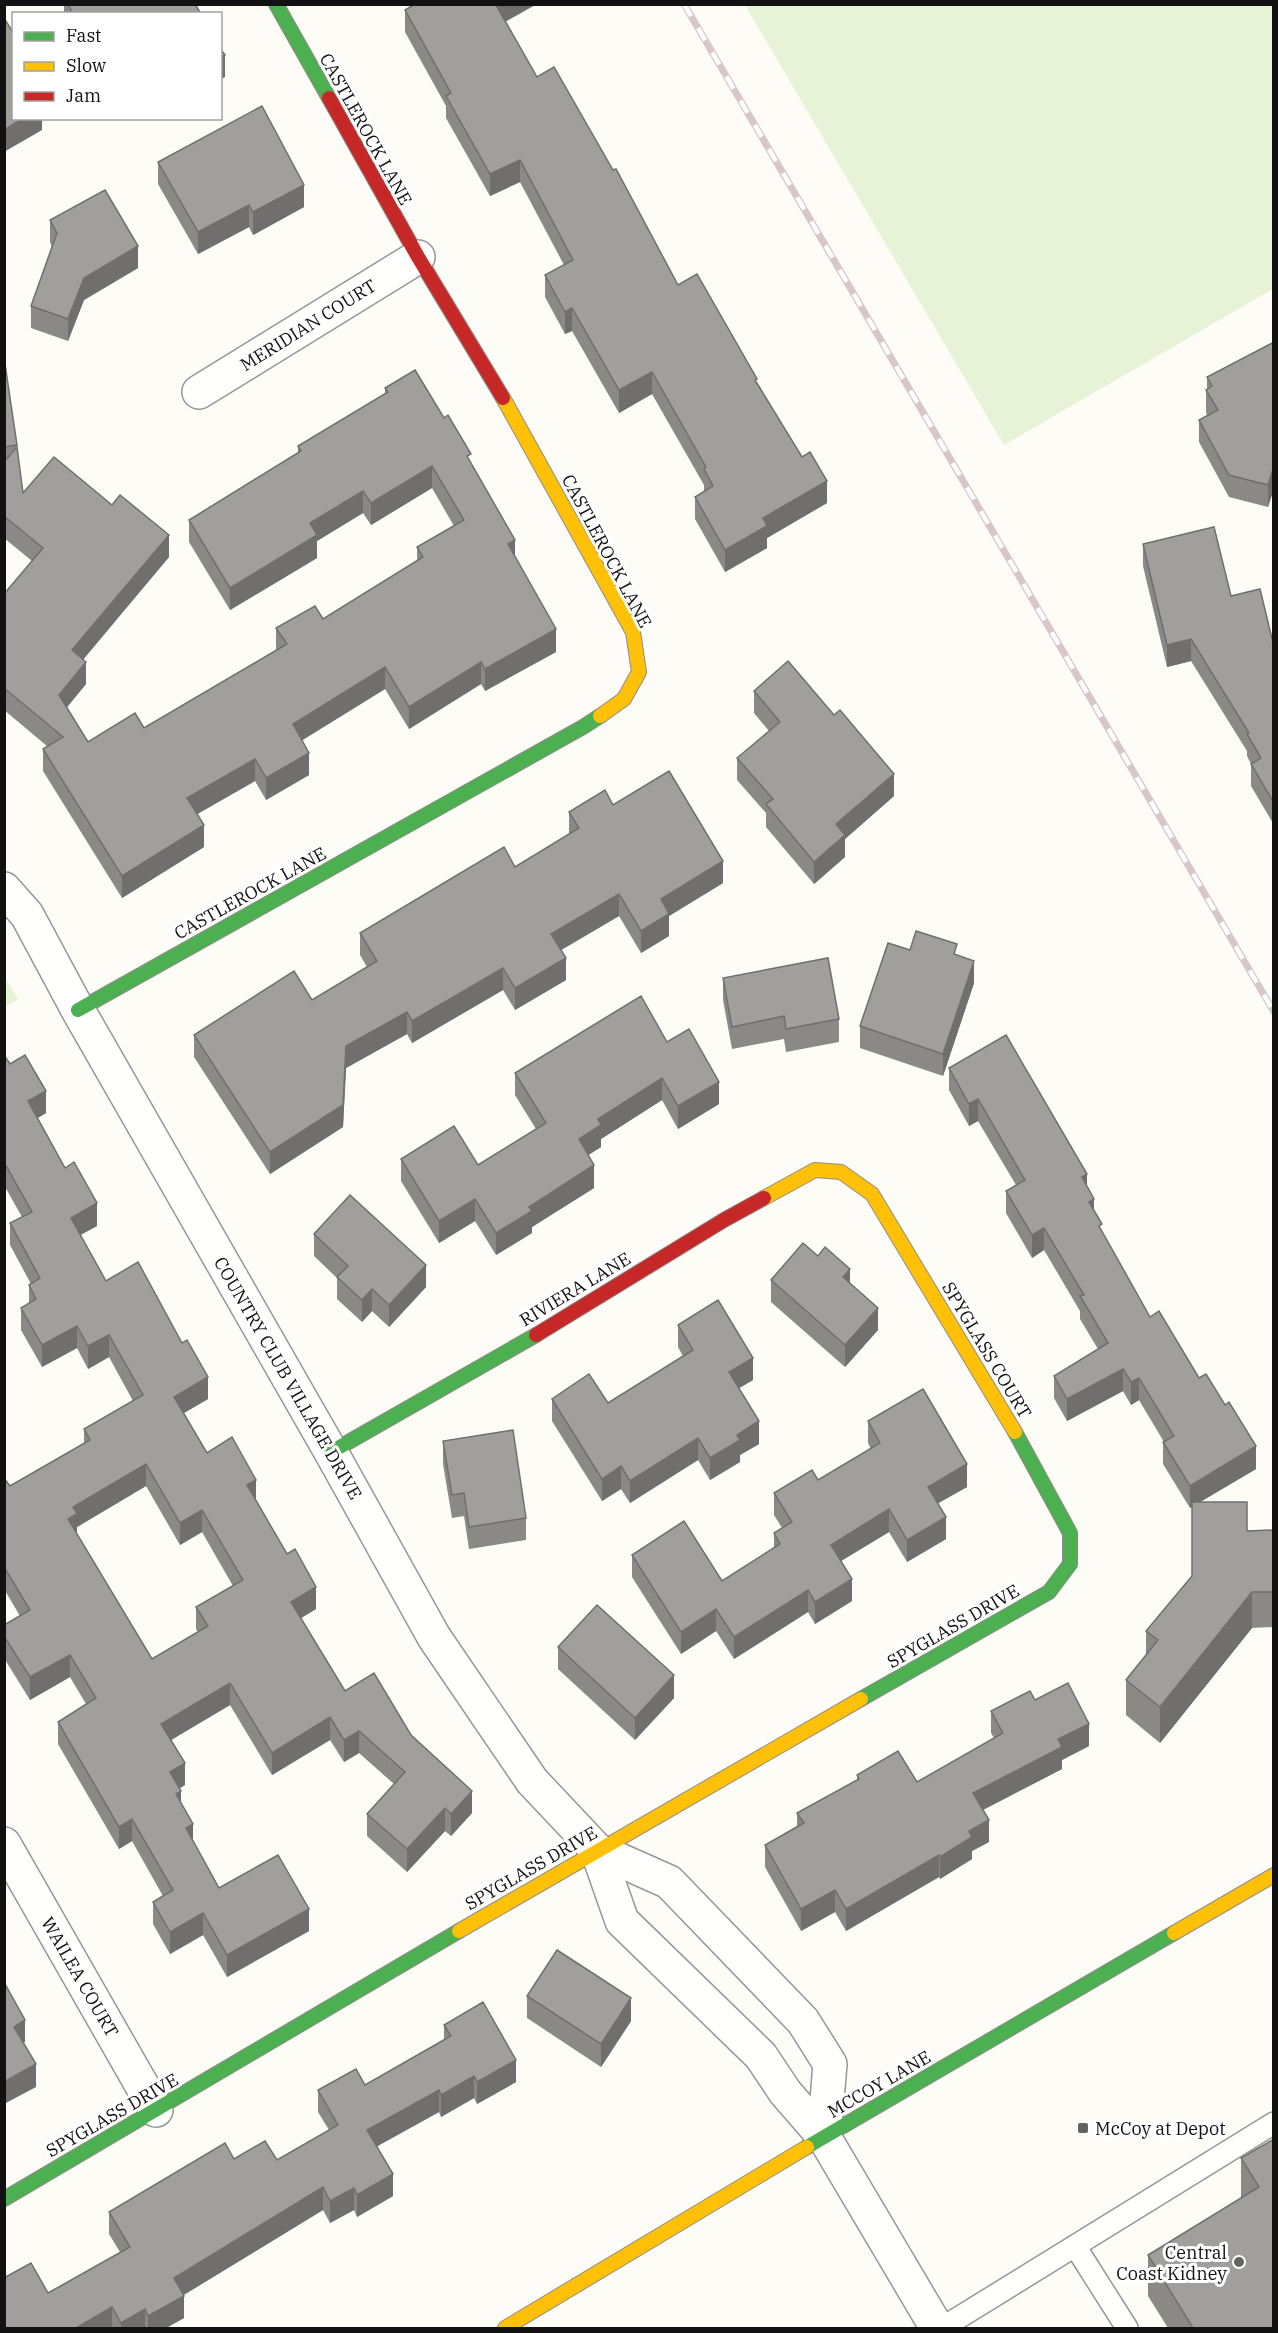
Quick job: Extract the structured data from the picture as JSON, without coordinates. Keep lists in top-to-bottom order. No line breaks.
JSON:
{"streets":{"street":["CASTLEROCK LANE","MERIDIAN COURT","RIVIERA LANE","SPYGLASS COURT","COUNTRY CLUB VILLAGE DRIVE","SPYGLASS DRIVE","WAILEA COURT","MCCOY LANE"]},"crossings":[["CASTLEROCK LANE","MERIDIAN COURT"],["CASTLEROCK LANE","COUNTRY CLUB VILLAGE DRIVE"],["RIVIERA LANE","SPYGLASS COURT"],["RIVIERA LANE","COUNTRY CLUB VILLAGE DRIVE"],["SPYGLASS COURT","SPYGLASS DRIVE"],["COUNTRY CLUB VILLAGE DRIVE","SPYGLASS DRIVE"],["COUNTRY CLUB VILLAGE DRIVE","MCCOY LANE"],["SPYGLASS DRIVE","WAILEA COURT"]],"places":{"transit":["McCoy at Depot"],"other":["Central Coast Kidney"]},"legend":["Fast","Slow","Jam"]}
